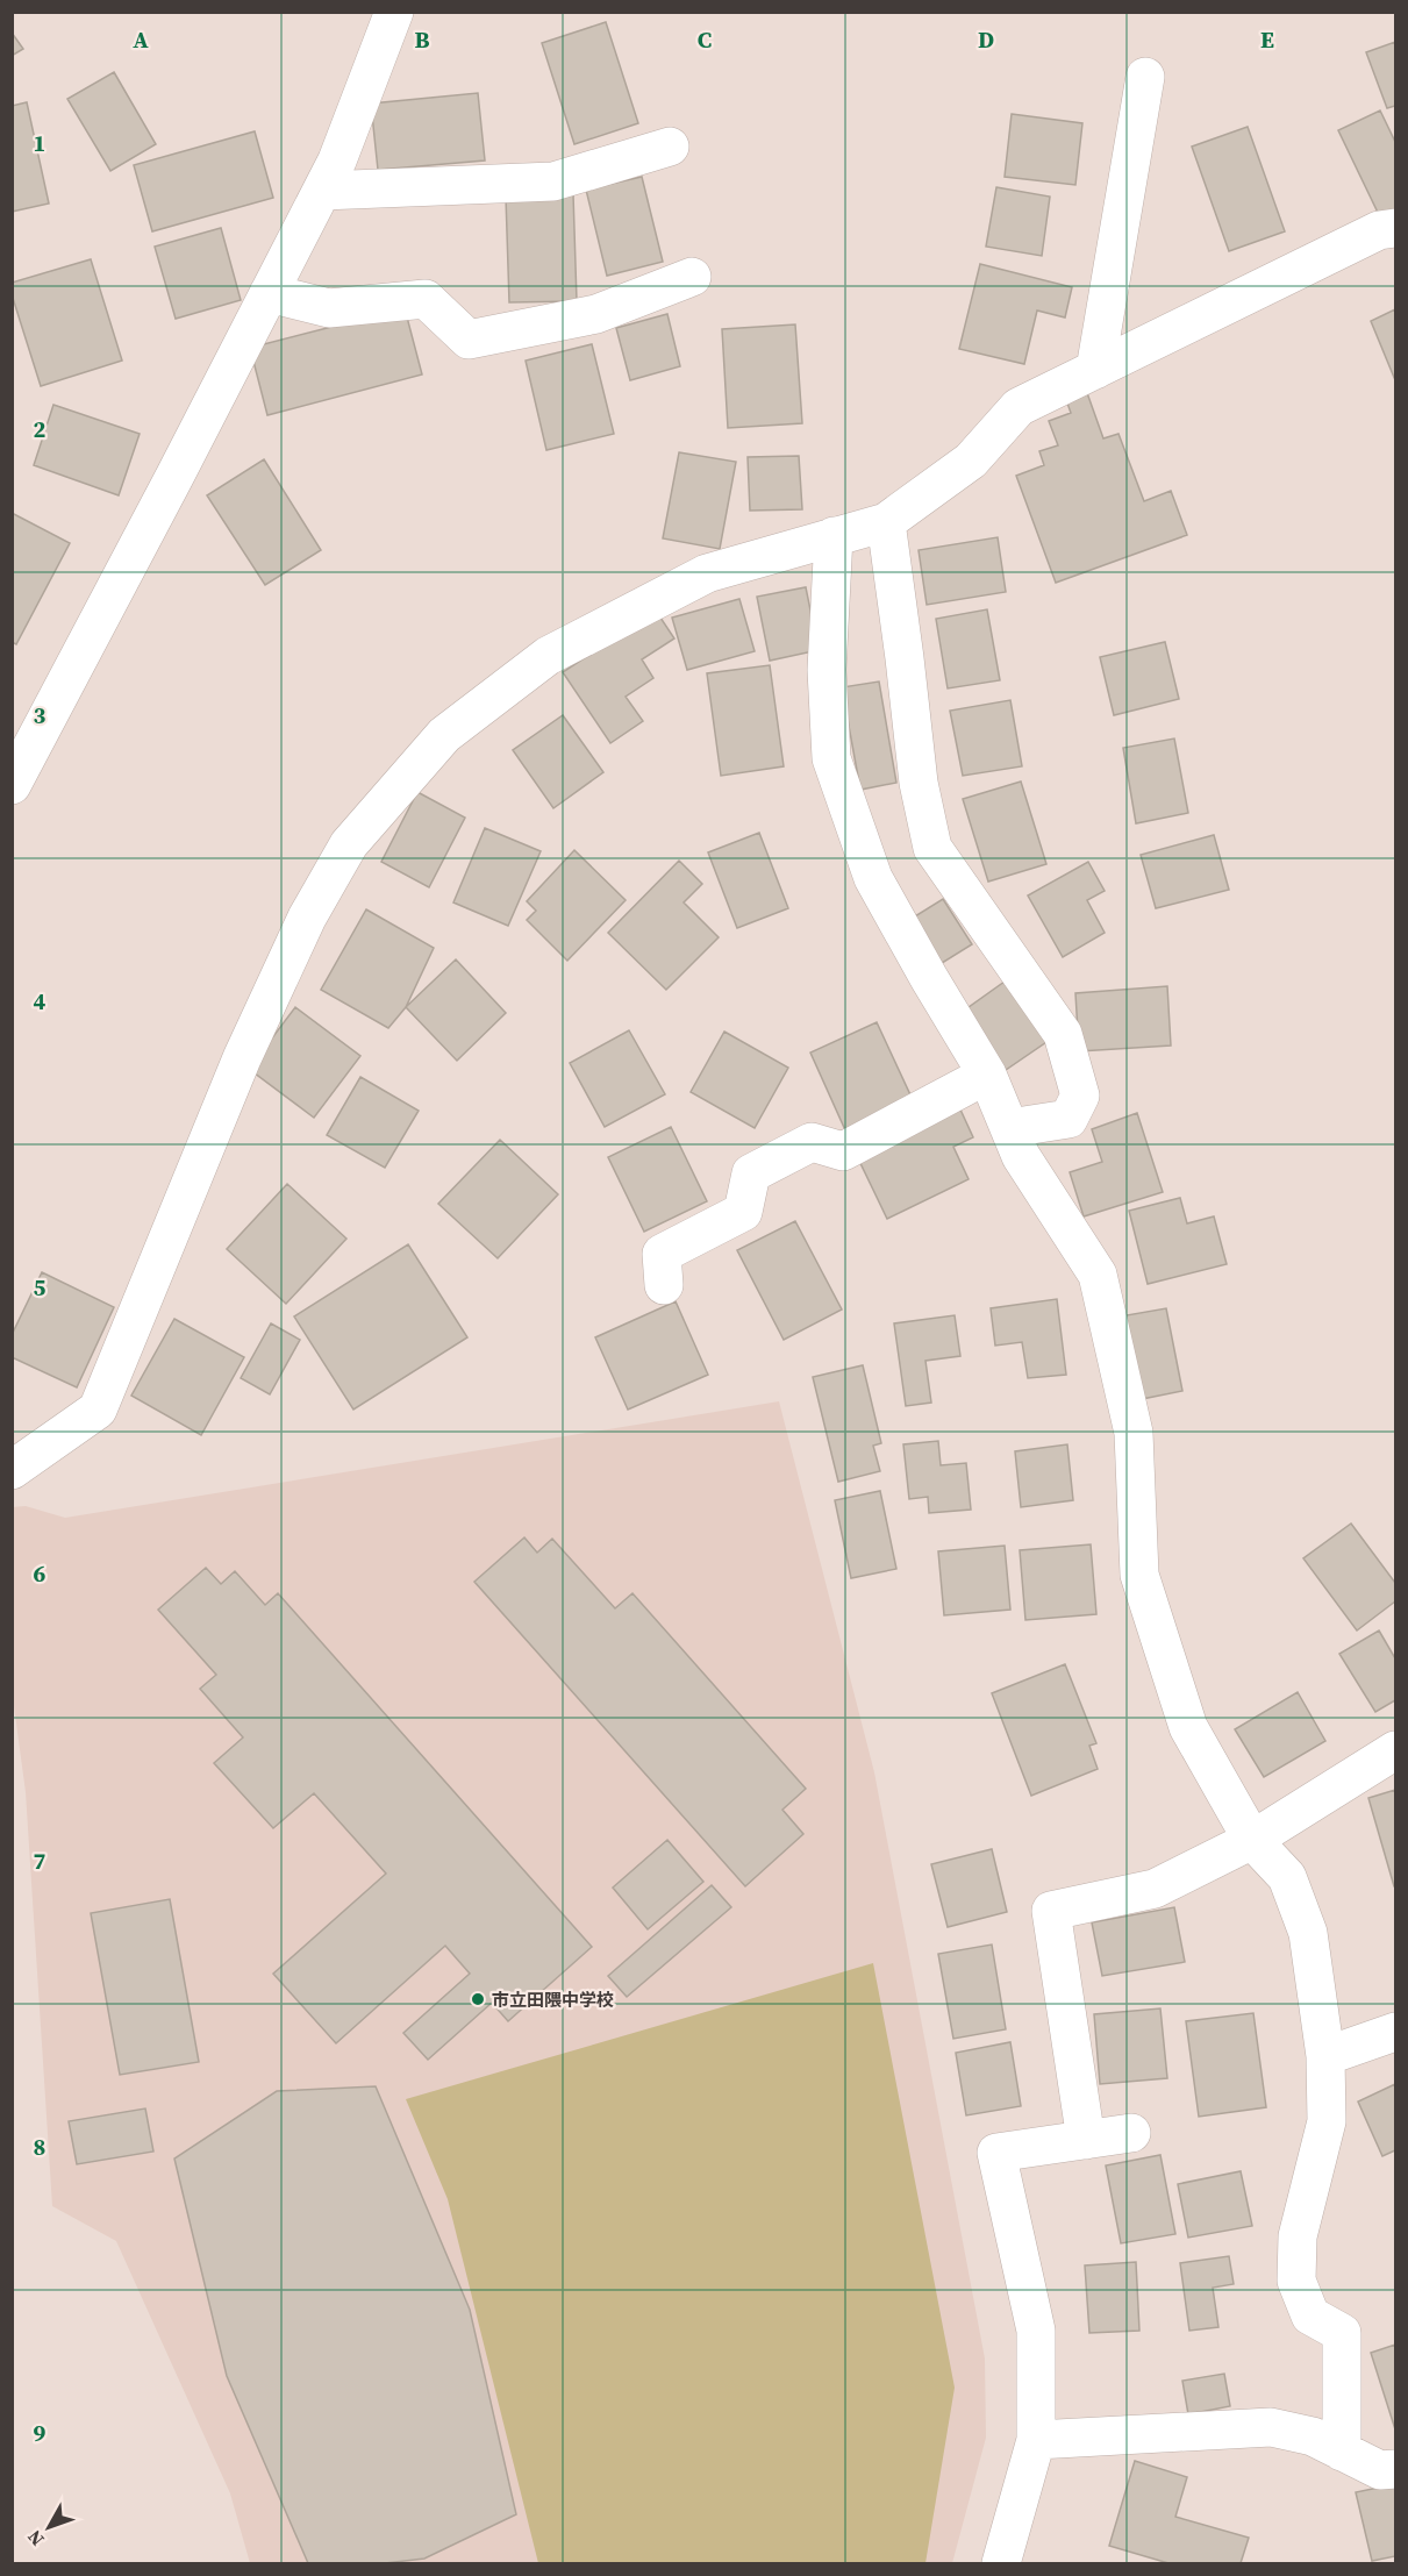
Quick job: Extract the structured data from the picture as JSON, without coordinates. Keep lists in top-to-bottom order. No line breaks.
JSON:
{"places":["市立田隈中学校"],"north":"bottom left","grid":{"columns":["A","B","C","D","E"],"rows":["1","2","3","4","5","6","7","8","9"]}}
